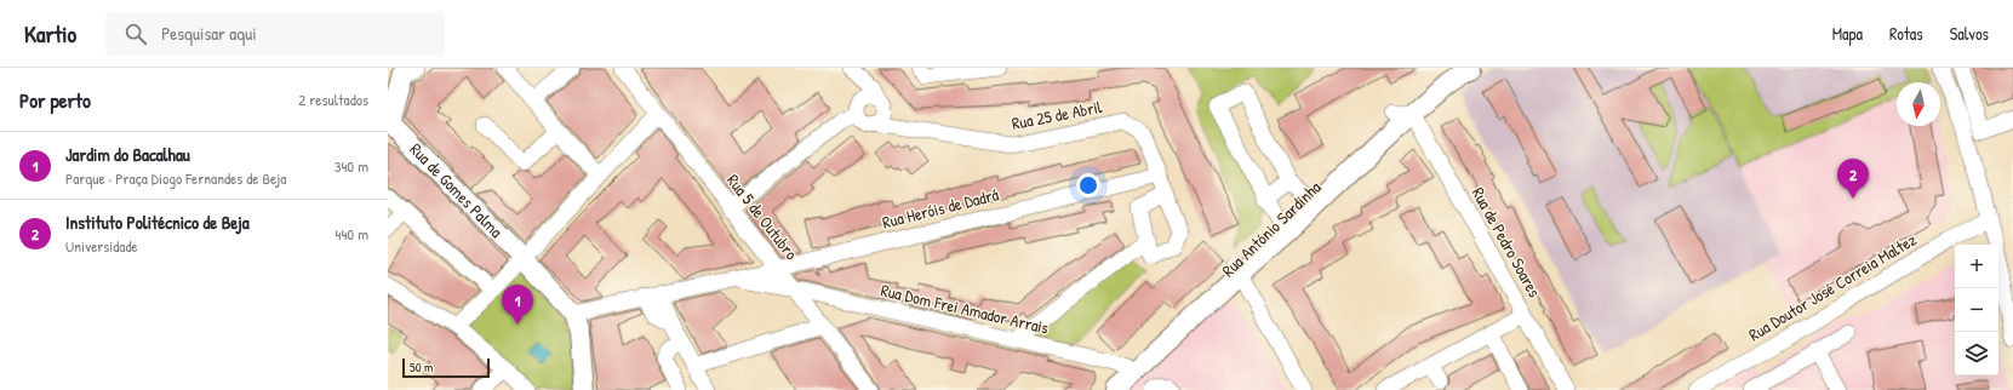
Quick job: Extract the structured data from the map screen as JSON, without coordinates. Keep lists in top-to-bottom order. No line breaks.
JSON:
{"streets":{"main road":["Rua de Gomes Palma","Rua António Sardinha"],"street":["Rua 25 de Abril","Rua Heróis de Dadrá","Rua 5 de Outubro","Rua de Pedro Soares","Rua Doutor José Correia Maltez","Rua Dom Frei Amador Arrais"]},"crossings":[["Rua 25 de Abril","Rua Heróis de Dadrá"],["Rua de Gomes Palma","Rua Heróis de Dadrá"],["Rua Heróis de Dadrá","Rua 5 de Outubro"],["Rua Heróis de Dadrá","Rua Dom Frei Amador Arrais"],["Rua 5 de Outubro","Rua Dom Frei Amador Arrais"],["Rua António Sardinha","Rua de Pedro Soares"],["Rua António Sardinha","Rua Dom Frei Amador Arrais"]],"scale_bar":"50 m","north":"bottom","page":{"header":"Kartio","search":"Pesquisar aqui","nav":["Mapa","Rotas","Salvos"],"heading":["Por perto","2 resultados"],"list":[{"mark":"1","name":"Jardim do Bacalhau","note":"Parque · Praça Diogo Fernandes de Beja","value":"340 m"},{"mark":"2","name":"Instituto Politécnico de Beja","note":"Universidade","value":"440 m"}],"pins":["2","1"],"map_buttons":["+","−"],"scale":"50 m"}}
